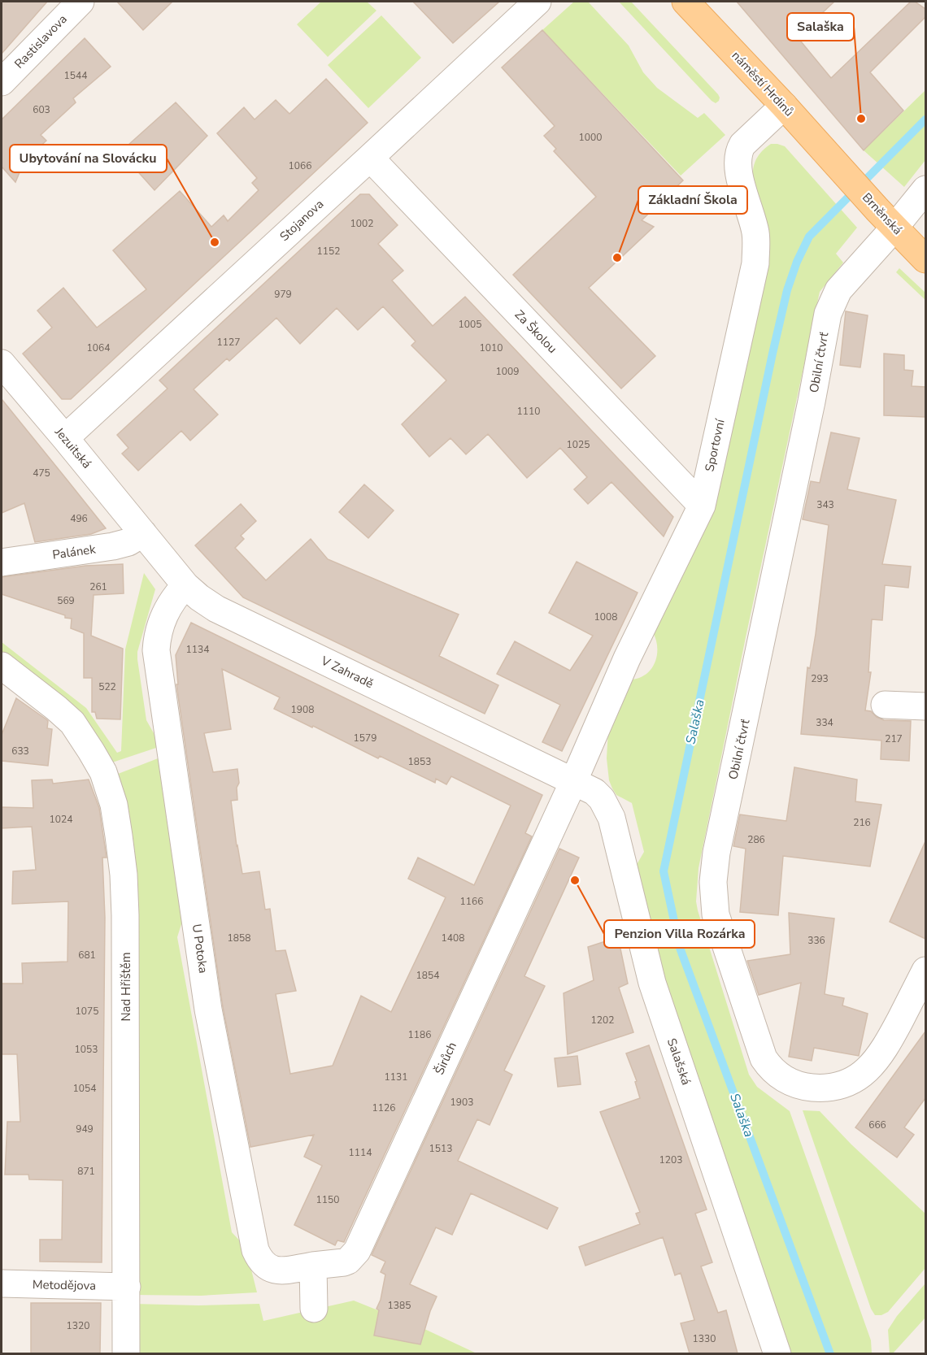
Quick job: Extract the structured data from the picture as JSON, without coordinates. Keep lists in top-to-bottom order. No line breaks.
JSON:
{"streets":{"main road":["náměstí Hrdinů","Brněnská"],"street":["Rastislavova","Stojanova","Za Školou","Obilní čtvrť","Sportovní","Jezuitská","Palánek","V Zahradě","U Potoka","Nad Hřištěm","Širůch","Salašská","Metodějova"]},"crossings":[["náměstí Hrdinů","Brněnská"],["náměstí Hrdinů","Sportovní"],["Brněnská","Obilní čtvrť"],["Stojanova","Za Školou"],["Stojanova","Jezuitská"],["Za Školou","Sportovní"],["Sportovní","V Zahradě"],["Sportovní","Širůch"],["Sportovní","Salašská"],["Jezuitská","Palánek"],["Jezuitská","V Zahradě"],["Palánek","V Zahradě"],["V Zahradě","U Potoka"],["V Zahradě","Širůch"],["V Zahradě","Salašská"],["U Potoka","Širůch"],["Nad Hřištěm","Metodějova"],["Širůch","Salašská"]],"water":["Salaška"],"places":["Salaška","Ubytování na Slovácku","Základní Škola","Penzion Villa Rozárka"],"house_numbers":["1544","603","1000","1066","1002","1152","979","1005","1127","1064","1010","1009","1110","1025","475","343","496","261","569","1008","1134","293","522","1908","334","1579","217","633","1853","1024","216","286","1166","1858","1408","336","681","1854","1075","1202","1186","1053","1131","1054","1903","1126","666","949","1513","1114","1203","871","1150","1385","1320","1330"]}
